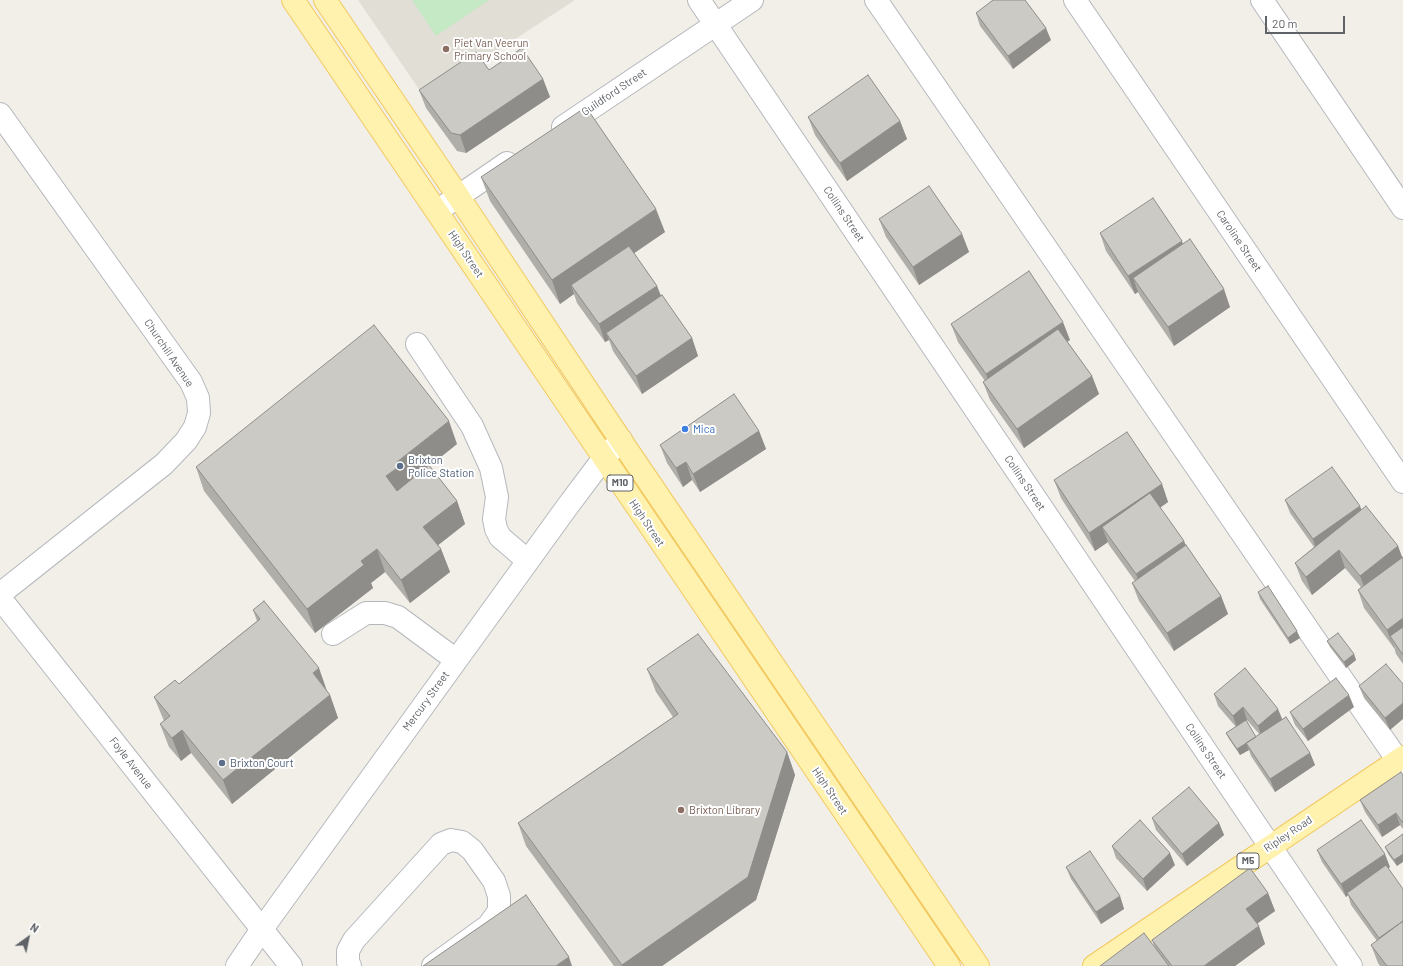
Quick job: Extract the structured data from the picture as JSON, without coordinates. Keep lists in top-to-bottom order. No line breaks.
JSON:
{"streets":{"main road":["High Street","M10","Ripley Road","M5"],"street":["Guildford Street","Collins Street","Caroline Street","Churchill Avenue","Mercury Street","Foyle Avenue"]},"crossings":[["Guildford Street","Collins Street"],["Collins Street","Ripley Road"],["High Street","Mercury Street"],["M10","Mercury Street"],["Mercury Street","Foyle Avenue"]],"places":["Piet Van Veerun Primary School","Mica","Brixton Police Station","Brixton Court","Brixton Library"],"scale_bar":"20 m","north":"top right"}
